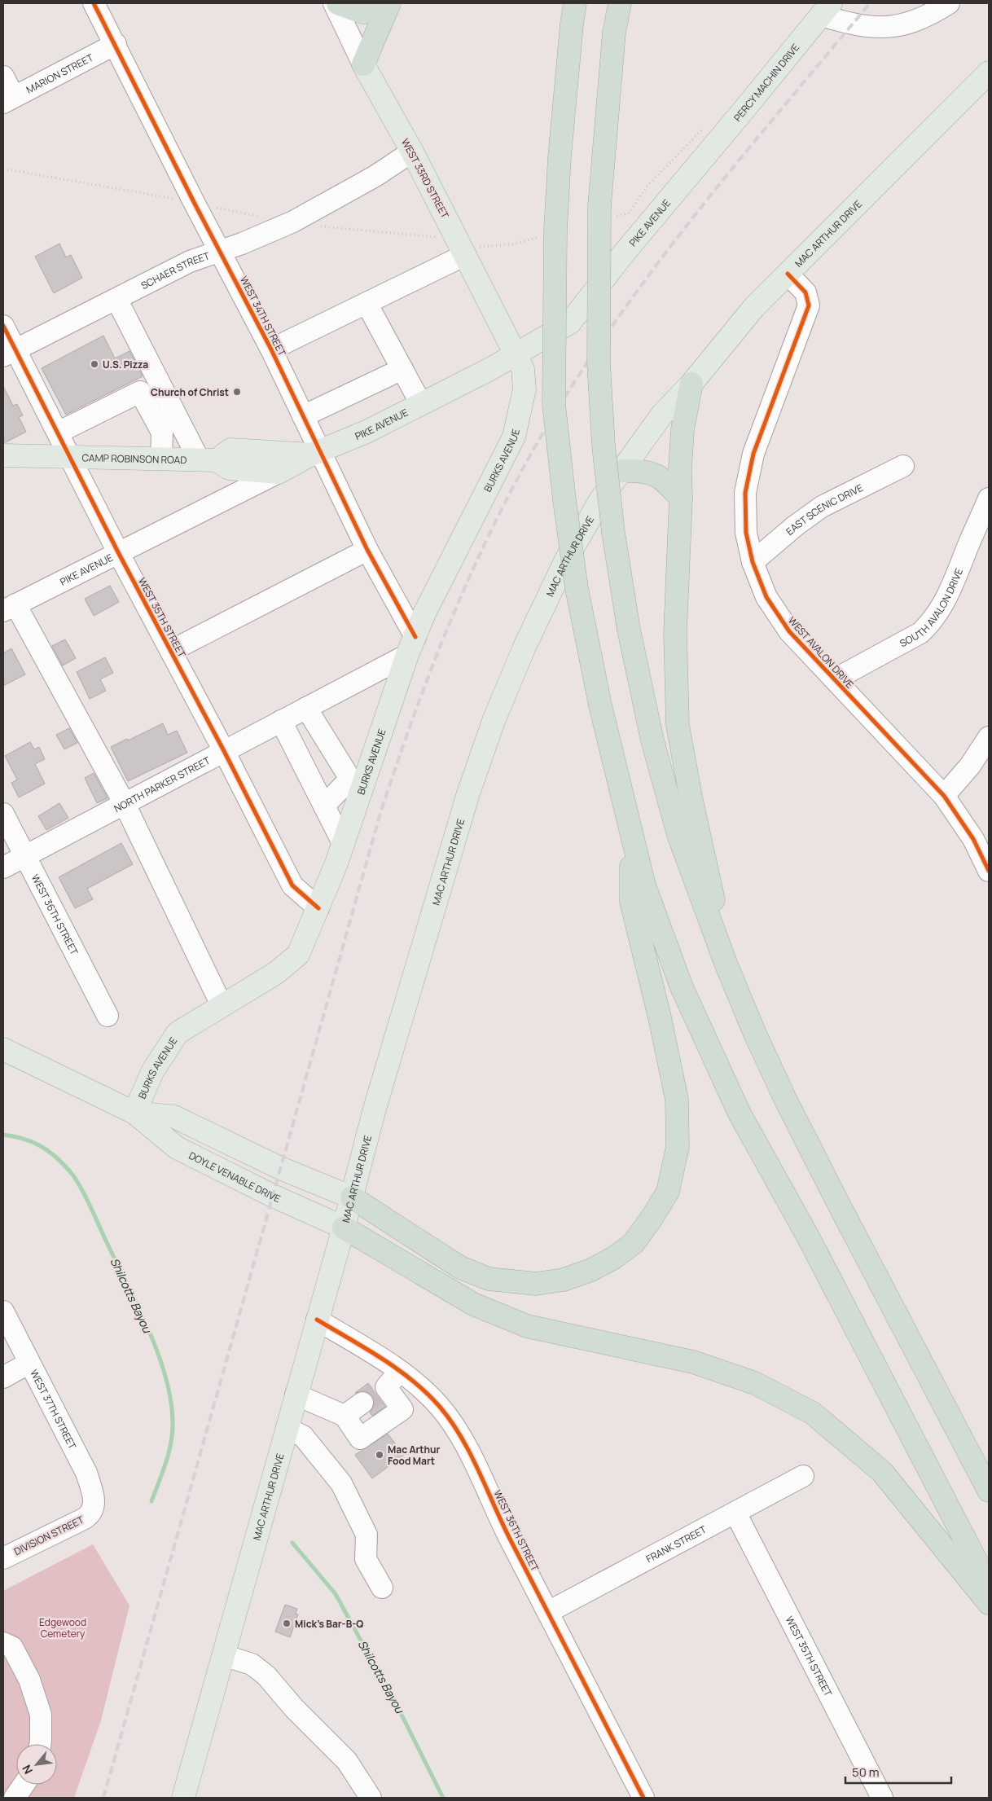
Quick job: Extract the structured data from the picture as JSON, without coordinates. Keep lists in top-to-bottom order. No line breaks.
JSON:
{"streets":{"main road":["PERCY MACHIN DRIVE","WEST 33RD STREET","PIKE AVENUE","MAC ARTHUR DRIVE","CAMP ROBINSON ROAD","BURKS AVENUE","DOYLE VENABLE DRIVE"],"street":["MARION STREET","SCHAER STREET","WEST 34TH STREET","EAST SCENIC DRIVE","SOUTH AVALON DRIVE","WEST 35TH STREET","WEST AVALON DRIVE","NORTH PARKER STREET","WEST 36TH STREET","WEST 37TH STREET","DIVISION STREET","FRANK STREET"]},"crossings":[["MARION STREET","WEST 34TH STREET"],["PERCY MACHIN DRIVE","PIKE AVENUE"],["WEST 33RD STREET","PIKE AVENUE"],["WEST 33RD STREET","SCHAER STREET"],["WEST 33RD STREET","BURKS AVENUE"],["PIKE AVENUE","WEST 34TH STREET"],["PIKE AVENUE","CAMP ROBINSON ROAD"],["PIKE AVENUE","BURKS AVENUE"],["PIKE AVENUE","WEST 35TH STREET"],["MAC ARTHUR DRIVE","WEST AVALON DRIVE"],["MAC ARTHUR DRIVE","WEST 36TH STREET"],["MAC ARTHUR DRIVE","DOYLE VENABLE DRIVE"],["SCHAER STREET","WEST 34TH STREET"],["SCHAER STREET","WEST 35TH STREET"],["WEST 34TH STREET","BURKS AVENUE"],["WEST 34TH STREET","NORTH PARKER STREET"],["CAMP ROBINSON ROAD","WEST 35TH STREET"],["BURKS AVENUE","WEST 35TH STREET"],["BURKS AVENUE","NORTH PARKER STREET"],["BURKS AVENUE","DOYLE VENABLE DRIVE"],["EAST SCENIC DRIVE","WEST AVALON DRIVE"],["SOUTH AVALON DRIVE","WEST AVALON DRIVE"],["WEST 35TH STREET","NORTH PARKER STREET"],["WEST 35TH STREET","FRANK STREET"],["NORTH PARKER STREET","WEST 36TH STREET"],["WEST 36TH STREET","FRANK STREET"],["WEST 37TH STREET","DIVISION STREET"]],"water":["Shilcotts Bayou"],"parks":["Edgewood Cemetery"],"places":["U.S. Pizza","Church of Christ","Mac Arthur Food Mart","Mick's Bar-B-Q"],"scale_bar":"50 m","north":"bottom left"}
